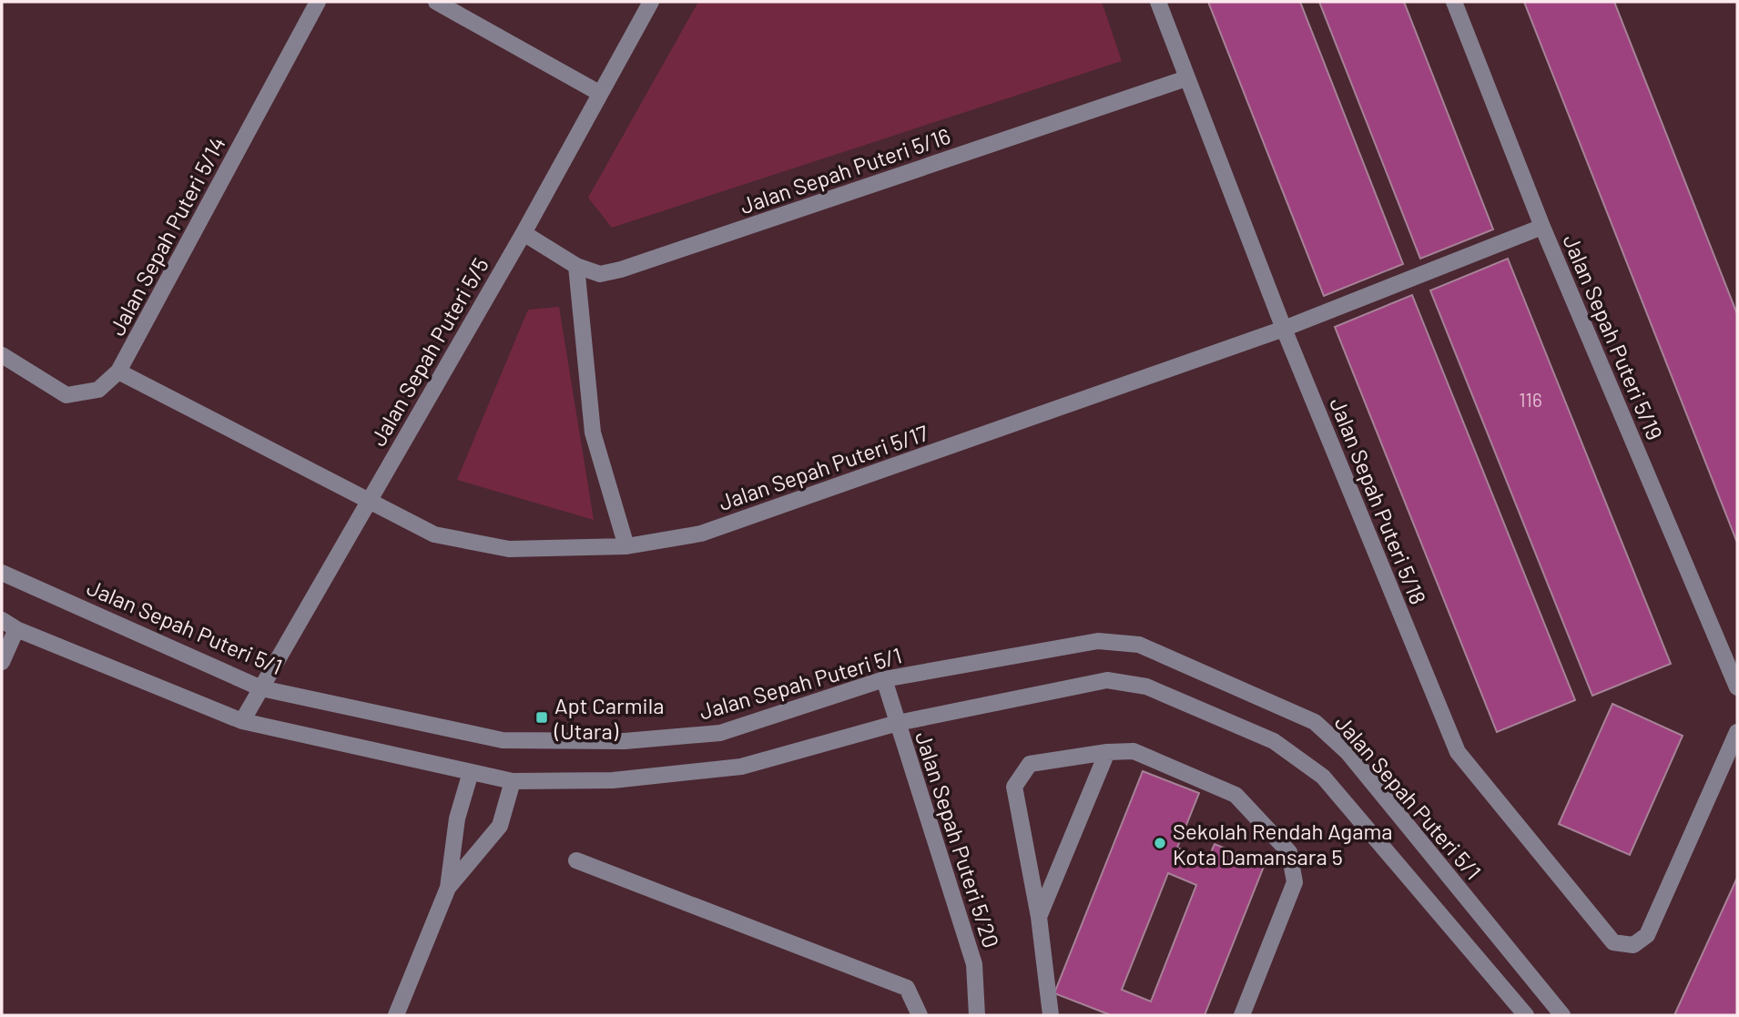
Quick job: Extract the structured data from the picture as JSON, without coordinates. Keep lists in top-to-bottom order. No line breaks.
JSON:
{"streets":{"street":["Jalan Sepah Puteri 5/16","Jalan Sepah Puteri 5/14","Jalan Sepah Puteri 5/19","Jalan Sepah Puteri 5/5","Jalan Sepah Puteri 5/17","Jalan Sepah Puteri 5/18","Jalan Sepah Puteri 5/1","Jalan Sepah Puteri 5/20"]},"crossings":[["Jalan Sepah Puteri 5/16","Jalan Sepah Puteri 5/5"],["Jalan Sepah Puteri 5/16","Jalan Sepah Puteri 5/18"],["Jalan Sepah Puteri 5/14","Jalan Sepah Puteri 5/17"],["Jalan Sepah Puteri 5/19","Jalan Sepah Puteri 5/17"],["Jalan Sepah Puteri 5/5","Jalan Sepah Puteri 5/17"],["Jalan Sepah Puteri 5/5","Jalan Sepah Puteri 5/1"],["Jalan Sepah Puteri 5/17","Jalan Sepah Puteri 5/18"],["Jalan Sepah Puteri 5/1","Jalan Sepah Puteri 5/20"]],"places":{"transit":["Apt Carmila (Utara)"],"other":["Sekolah Rendah Agama Kota Damansara 5"]},"house_numbers":["116"]}
